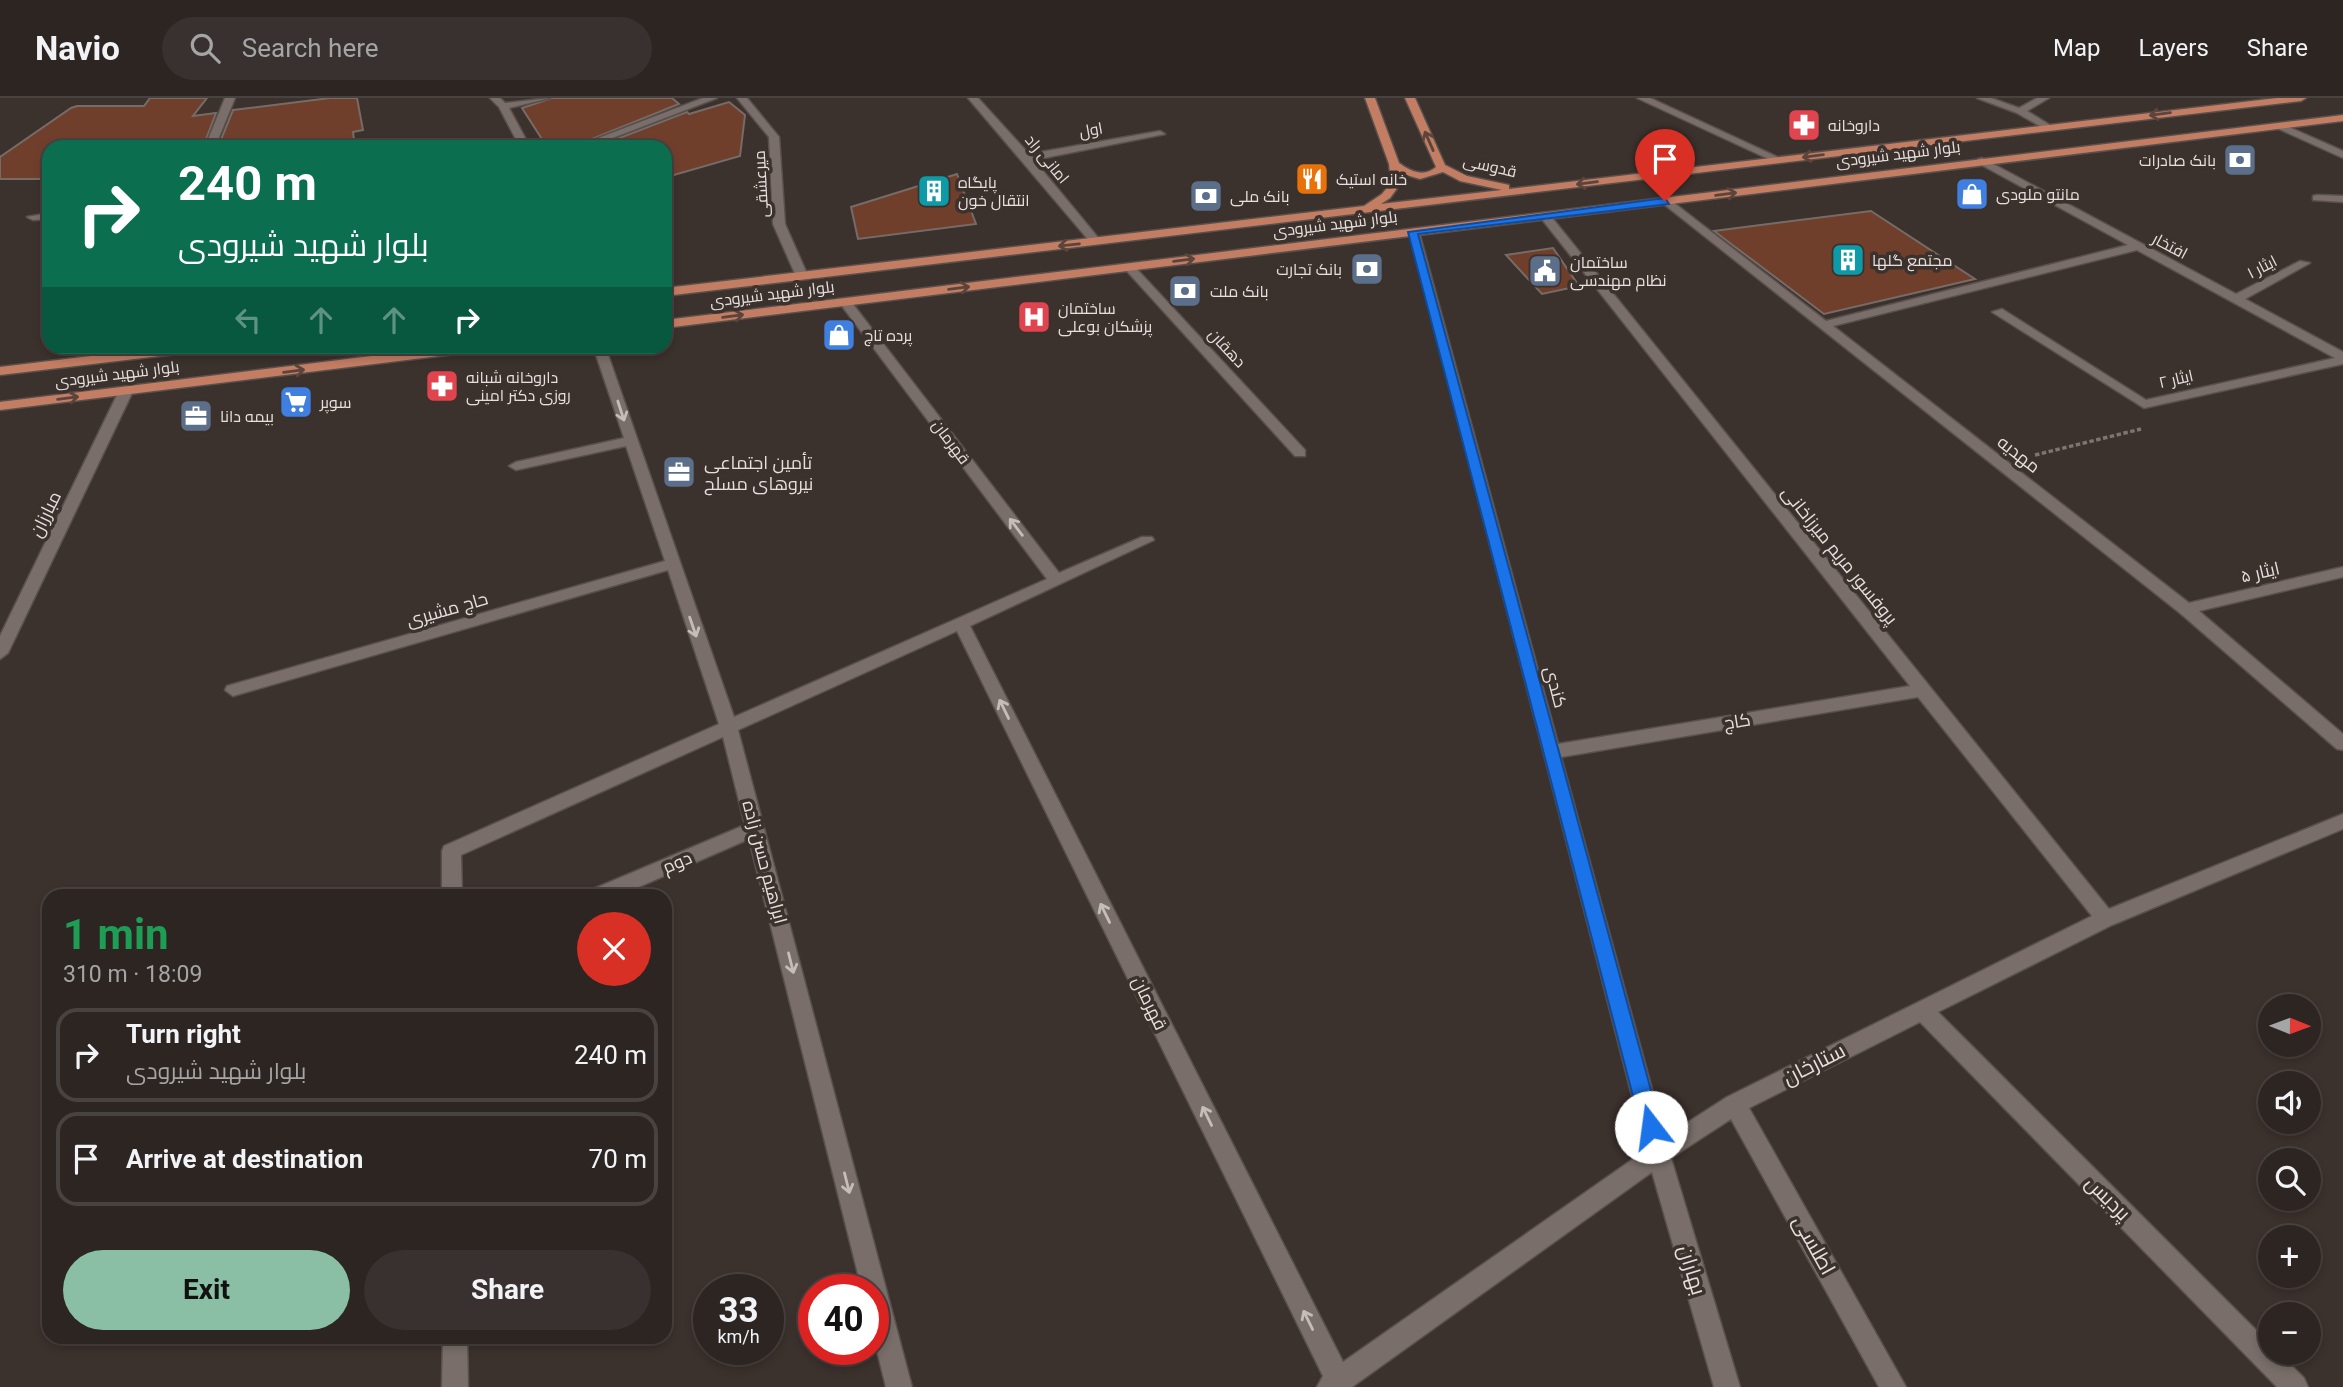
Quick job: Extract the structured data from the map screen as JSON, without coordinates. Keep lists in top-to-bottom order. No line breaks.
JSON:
{"streets":{"main road":["بلوار شهید شیرودی","قدوسی"],"street":["اول","امانی راد","میرعشقی","افتخار","ایثار ۱","دهقان","ایثار ۲","قهرمان","مهدیه","مبارزان","پروفسور مریم میرزاخانی","ایثار ۵","حاج مشیری","کندی","کاج","دوم","ابراهیم حسن زاده","ستارخان","پردیس","اطلسی","بهاران"]},"crossings":[["اول","امانی راد"],["بلوار شهید شیرودی","امانی راد"],["بلوار شهید شیرودی","قدوسی"],["بلوار شهید شیرودی","میرعشقی"],["بلوار شهید شیرودی","افتخار"],["بلوار شهید شیرودی","دهقان"],["بلوار شهید شیرودی","قهرمان"],["بلوار شهید شیرودی","مهدیه"],["بلوار شهید شیرودی","مبارزان"],["بلوار شهید شیرودی","پروفسور مریم میرزاخانی"],["بلوار شهید شیرودی","کندی"],["افتخار","ایثار ۱"],["افتخار","ایثار ۲"],["قهرمان","ستارخان"],["مهدیه","ایثار ۵"],["پروفسور مریم میرزاخانی","کاج"],["پروفسور مریم میرزاخانی","ستارخان"],["حاج مشیری","ابراهیم حسن زاده"],["کندی","کاج"],["کندی","ستارخان"],["کندی","بهاران"],["دوم","ابراهیم حسن زاده"],["ستارخان","پردیس"],["ستارخان","اطلسی"],["ستارخان","بهاران"]],"one_way":["قهرمان","ابراهیم حسن زاده"],"places":{"pharmacy":["داروخانه","داروخانه شبانه روزی دکتر امینی"],"bank":["بانک صادرات","بانک ملی","بانک تجارت","بانک ملت"],"restaurant":["خانه استیک"],"building":["پایگاه انتقال خون","مجتمع گلها"],"shop":["مانتو ملودی","پرده تاچ"],"public building":["ساختمان نظام مهندسی"],"hospital":["ساختمان پزشکان بوعلی"],"supermarket":["سوپر"],"office":["بیمه دانا","تأمین اجتماعی نیروهای مسلح"]},"north":"right","page":{"header":"Navio","search":"Search here","nav":["Map","Layers","Share"],"turn":["240 m","بلوار شهید شیرودی"],"heading":["1 min","310 m · 18:09"],"map_buttons":["+","−"],"list":[{"name":"Turn right","note":"بلوار شهید شیرودی","value":"240 m"},{"name":"Arrive at destination","value":"70 m"}],"buttons":["Exit","Share"],"speed":"33 km/h","limit":"40"}}
